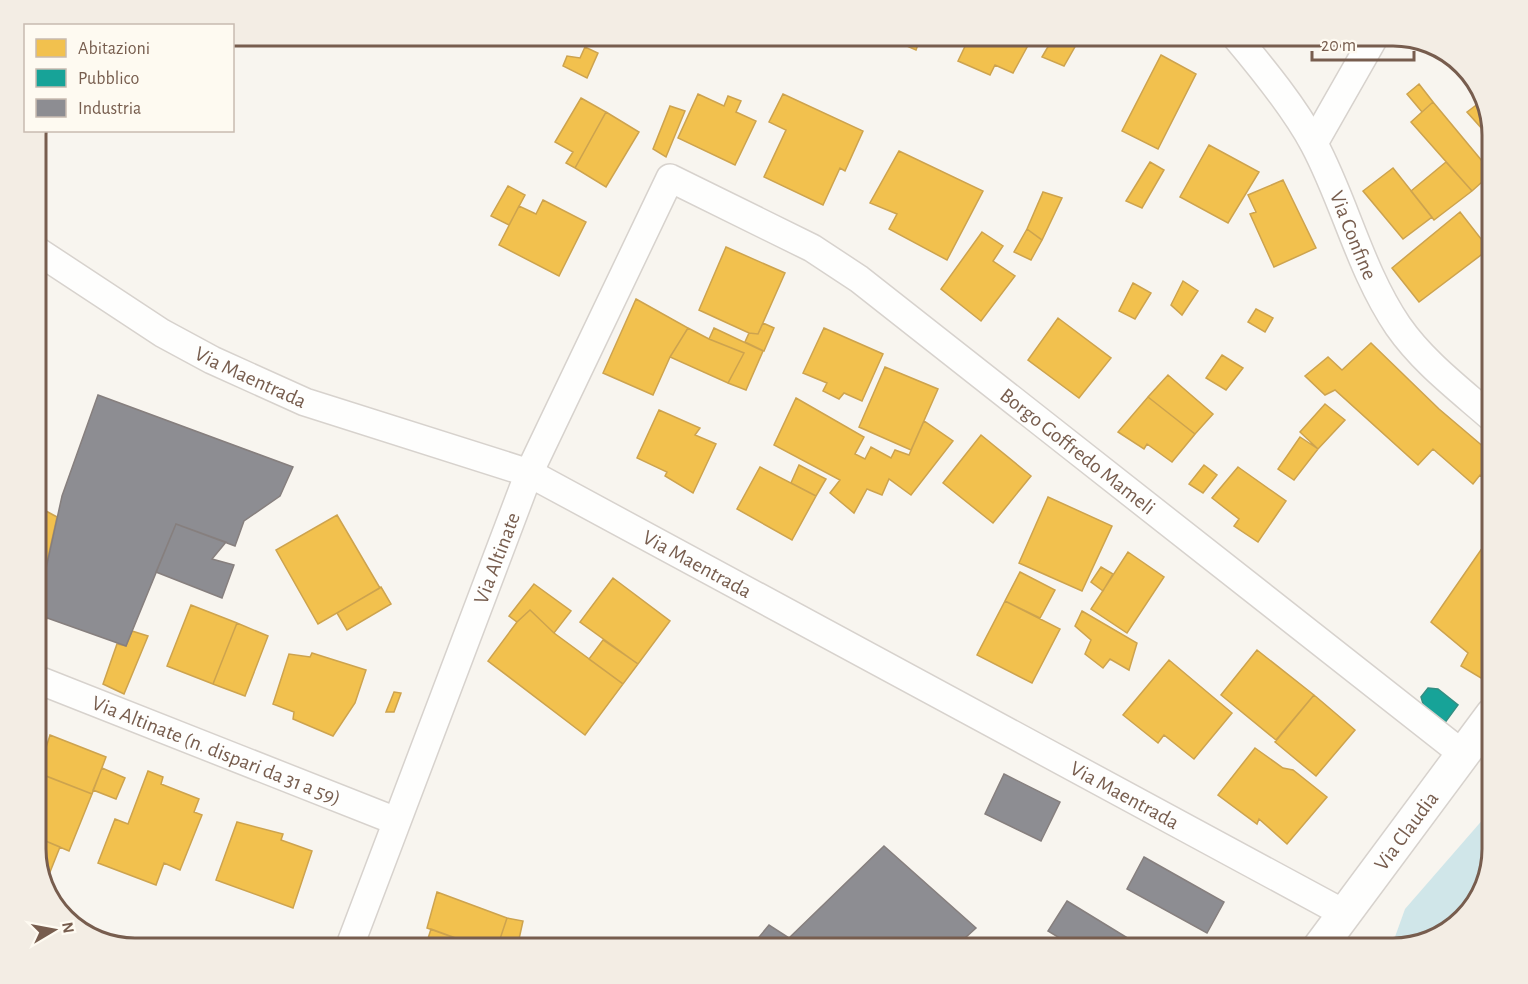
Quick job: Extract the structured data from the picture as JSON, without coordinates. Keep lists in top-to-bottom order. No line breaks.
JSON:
{"streets":{"street":["Via Confine","Via Maentrada","Borgo Goffredo Mameli","Via Altinate","Via Altinate (n. dispari da 31 a 59)","Via Claudia"]},"crossings":[["Via Maentrada","Via Altinate"],["Via Maentrada","Via Claudia"],["Borgo Goffredo Mameli","Via Altinate"],["Borgo Goffredo Mameli","Via Claudia"],["Via Altinate","Via Altinate (n. dispari da 31 a 59)"]],"legend":["Abitazioni","Pubblico","Industria"],"scale_bar":"20 m","north":"right"}
